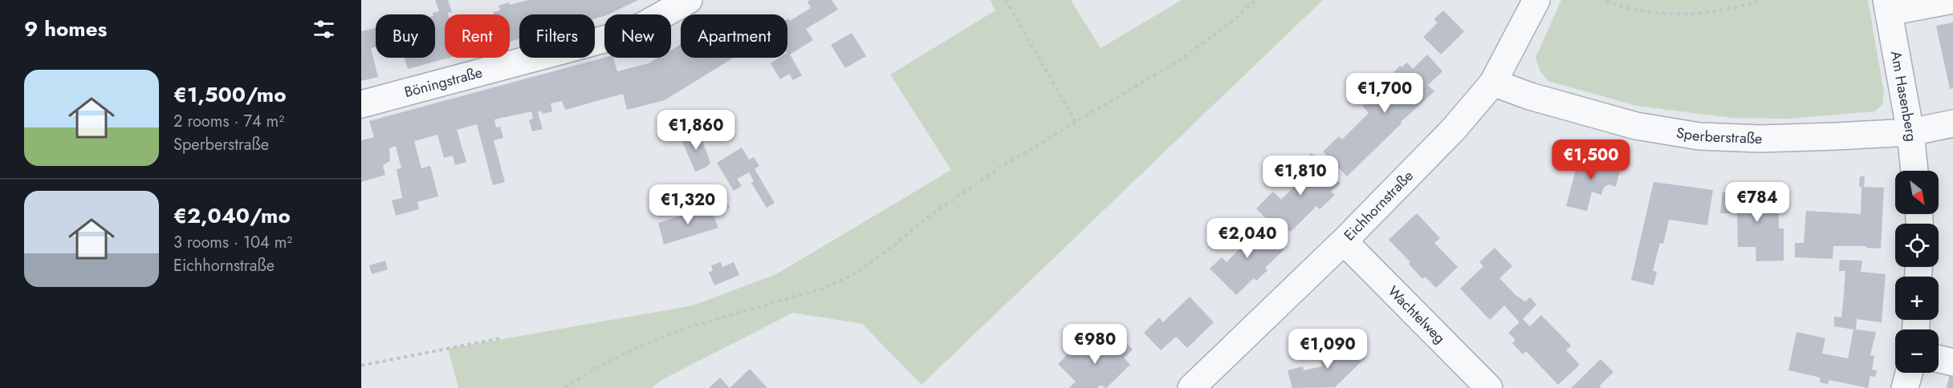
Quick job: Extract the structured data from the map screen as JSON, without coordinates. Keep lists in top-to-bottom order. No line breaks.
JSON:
{"streets":{"street":["Böningstraße","Am Hasenberg","Sperberstraße","Eichhornstraße","Wachtelweg"]},"crossings":[["Am Hasenberg","Sperberstraße"],["Sperberstraße","Eichhornstraße"],["Eichhornstraße","Wachtelweg"]],"north":"bottom right","page":{"heading":"9 homes","chip":["Buy","Rent","Filters","New","Apartment"],"list":[{"name":"€1,500/mo","note":"2 rooms · 74 m² · Sperberstraße"},{"name":"€2,040/mo","note":"3 rooms · 104 m² · Eichhornstraße"}],"price":["€1,700","€1,860","€1,500","€1,810","€784","€1,320","€2,040","€980","€1,090"],"map_buttons":["+","−"]}}
